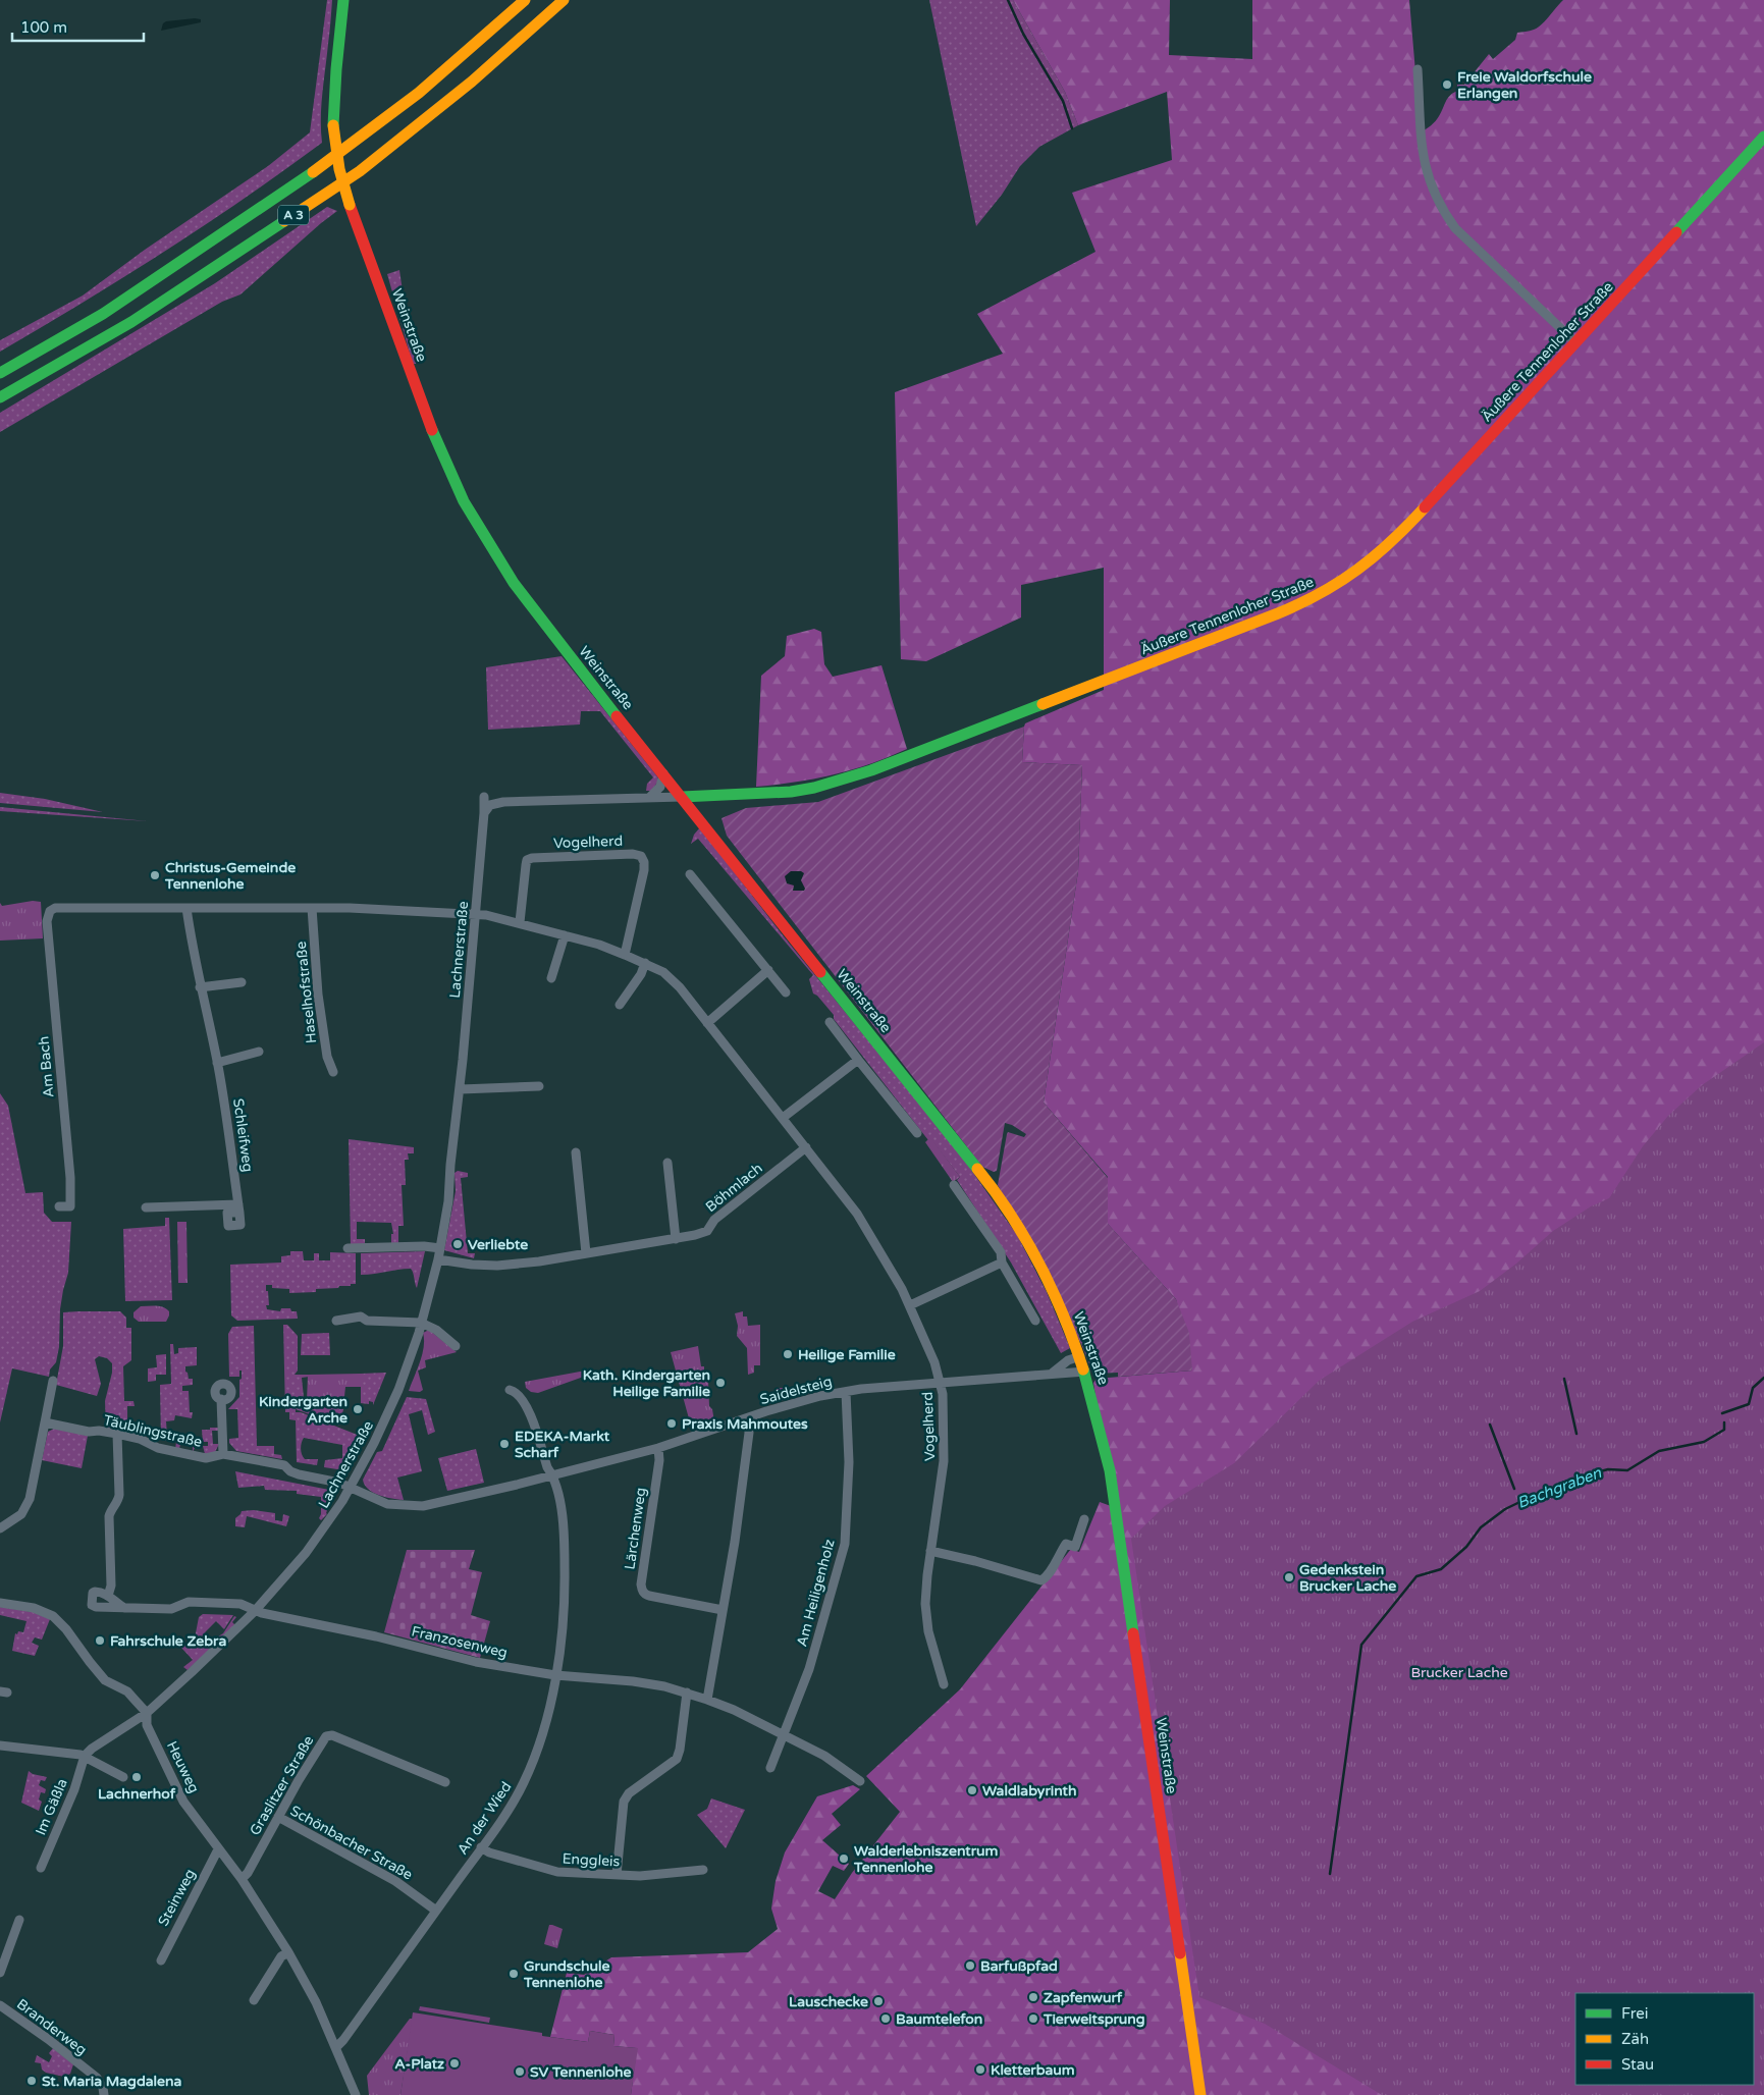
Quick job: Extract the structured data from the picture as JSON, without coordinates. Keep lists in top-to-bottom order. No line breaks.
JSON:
{"streets":{"main road":["A 3","Weinstraße","Äußere Tennenloher Straße"],"street":["Vogelherd","Lachnerstraße","Haselhofstraße","Am Bach","Schleifweg","Böhmlach","Saidelsteig","Täublingstraße","Lärchenweg","Am Heiligenholz","Franzosenweg","Heuweg","Graslitzer Straße","Im Gäßla","An der Wied","Schönbacher Straße","Enggleis","Steinweg","Branderweg"]},"crossings":[["Weinstraße","Äußere Tennenloher Straße"],["Weinstraße","Saidelsteig"],["Vogelherd","Lachnerstraße"],["Vogelherd","Böhmlach"],["Vogelherd","Saidelsteig"],["Lachnerstraße","Böhmlach"],["Lachnerstraße","Saidelsteig"],["Lachnerstraße","Täublingstraße"],["Lachnerstraße","Franzosenweg"],["Lachnerstraße","Heuweg"],["Lachnerstraße","Im Gäßla"],["Am Bach","Schleifweg"],["Saidelsteig","Täublingstraße"],["Saidelsteig","Lärchenweg"],["Saidelsteig","Am Heiligenholz"],["Saidelsteig","An der Wied"],["Am Heiligenholz","Franzosenweg"],["Franzosenweg","An der Wied"],["Heuweg","Graslitzer Straße"],["Heuweg","An der Wied"],["Heuweg","Steinweg"],["Graslitzer Straße","Schönbacher Straße"],["An der Wied","Schönbacher Straße"],["An der Wied","Enggleis"]],"water":["Bachgraben"],"parks":["Brucker Lache"],"places":["Freie Waldorfschule Erlangen","Christus-Gemeinde Tennenlohe","Verliebte","Heilige Familie","Kath. Kindergarten Heilige Familie","Kindergarten Arche","Praxis Mahmoutes","EDEKA-Markt Scharf","Gedenkstein Brucker Lache","Fahrschule Zebra","Lachnerhof","Waldlabyrinth","Walderlebniszentrum Tennenlohe","Barfußpfad","Grundschule Tennenlohe","Zapfenwurf","Lauschecke","Baumtelefon","Tierweitsprung","A-Platz","Kletterbaum","SV Tennenlohe","St. Maria Magdalena"],"legend":["Frei","Zäh","Stau"],"scale_bar":"100 m"}
